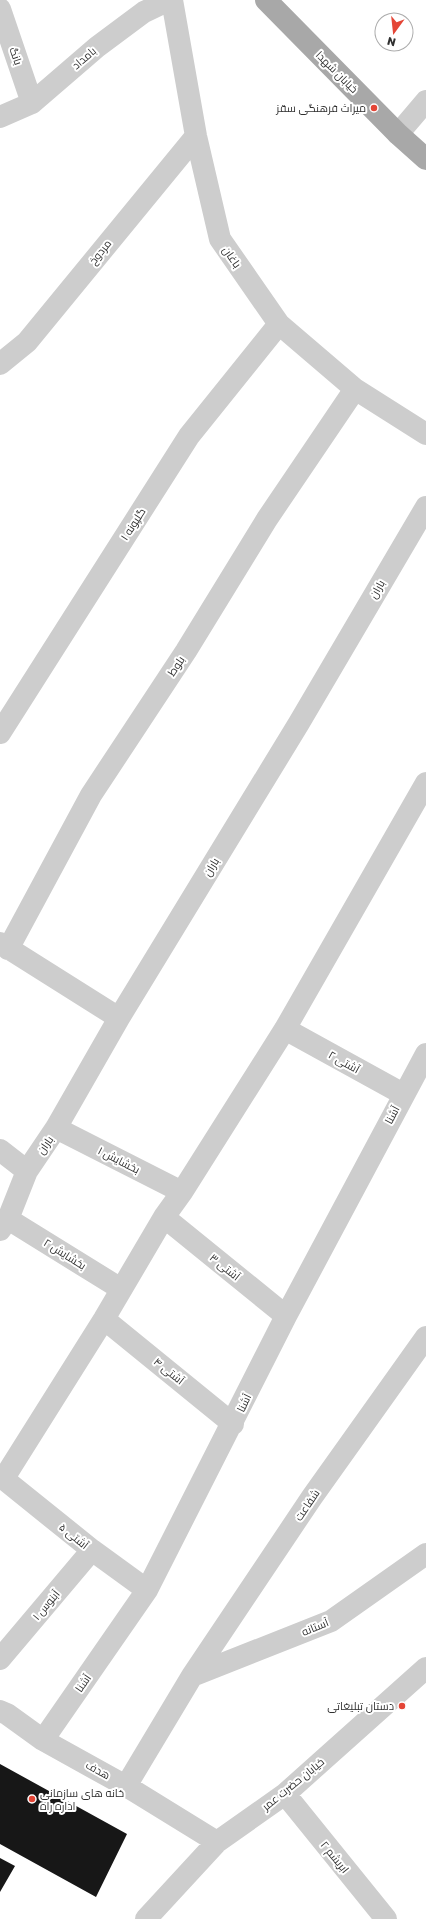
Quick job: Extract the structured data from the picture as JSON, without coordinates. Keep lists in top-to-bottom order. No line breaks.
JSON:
{"streets":{"main road":["خیابان شهدا"],"street":["بانگ","بامداد","مردوخ","باغان","گلپونه ۱","باران","بلوط","آشتی ۲","آشنا","بخشایش ۱","بخشایش ۲","آشتی ۳","آشتی ۴","شفاعت","آشتی ۵","آبنوس ۱","آستانه","هدف","خیابان حضرت عمر","ابریشم ۲"]},"crossings":[["بانگ","بامداد"],["بامداد","باغان"],["مردوخ","باغان"],["باغان","گلپونه ۱"],["باغان","بلوط"],["باران","بخشایش ۱"],["باران","بخشایش ۲"],["آشتی ۲","آشنا"],["آشنا","آشتی ۳"],["آشنا","آشتی ۴"],["آشنا","آشتی ۵"],["آشنا","هدف"],["شفاعت","آستانه"],["شفاعت","هدف"],["آشتی ۵","آبنوس ۱"],["هدف","خیابان حضرت عمر"],["خیابان حضرت عمر","ابریشم ۲"]],"places":["میراث فرهنگی سقز","دستان تبلیغاتی","خانه های سازمانی اداره راه"],"north":"bottom"}
